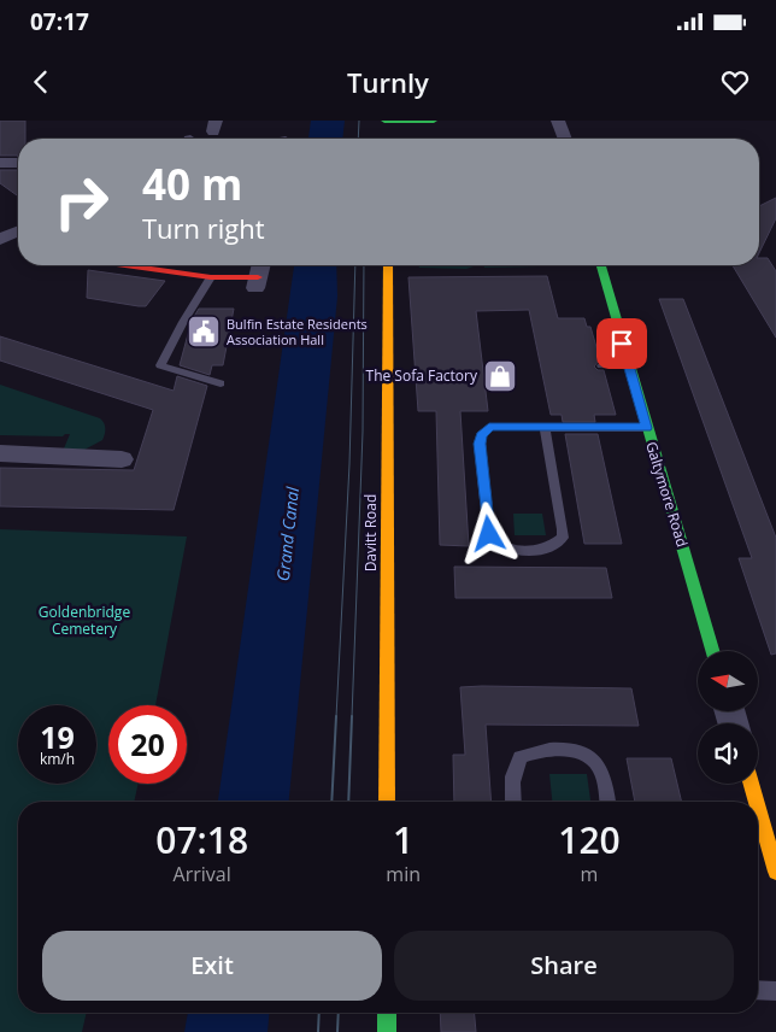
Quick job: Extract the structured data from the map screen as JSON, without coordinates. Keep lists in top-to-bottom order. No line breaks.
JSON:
{"streets":{"street":["Galtymore Road","Davitt Road"]},"water":["Grand Canal"],"parks":["Goldenbridge Cemetery"],"places":{"public building":["Bulfin Estate Residents Association Hall"],"shop":["The Sofa Factory"]},"north":"left","page":{"status":"07:17","header":"Turnly","turn":["40 m","Turn right"],"speed":"19 km/h","limit":"20","eta":["07:18","Arrival","1","min","120","m"],"buttons":["Exit","Share"]}}
